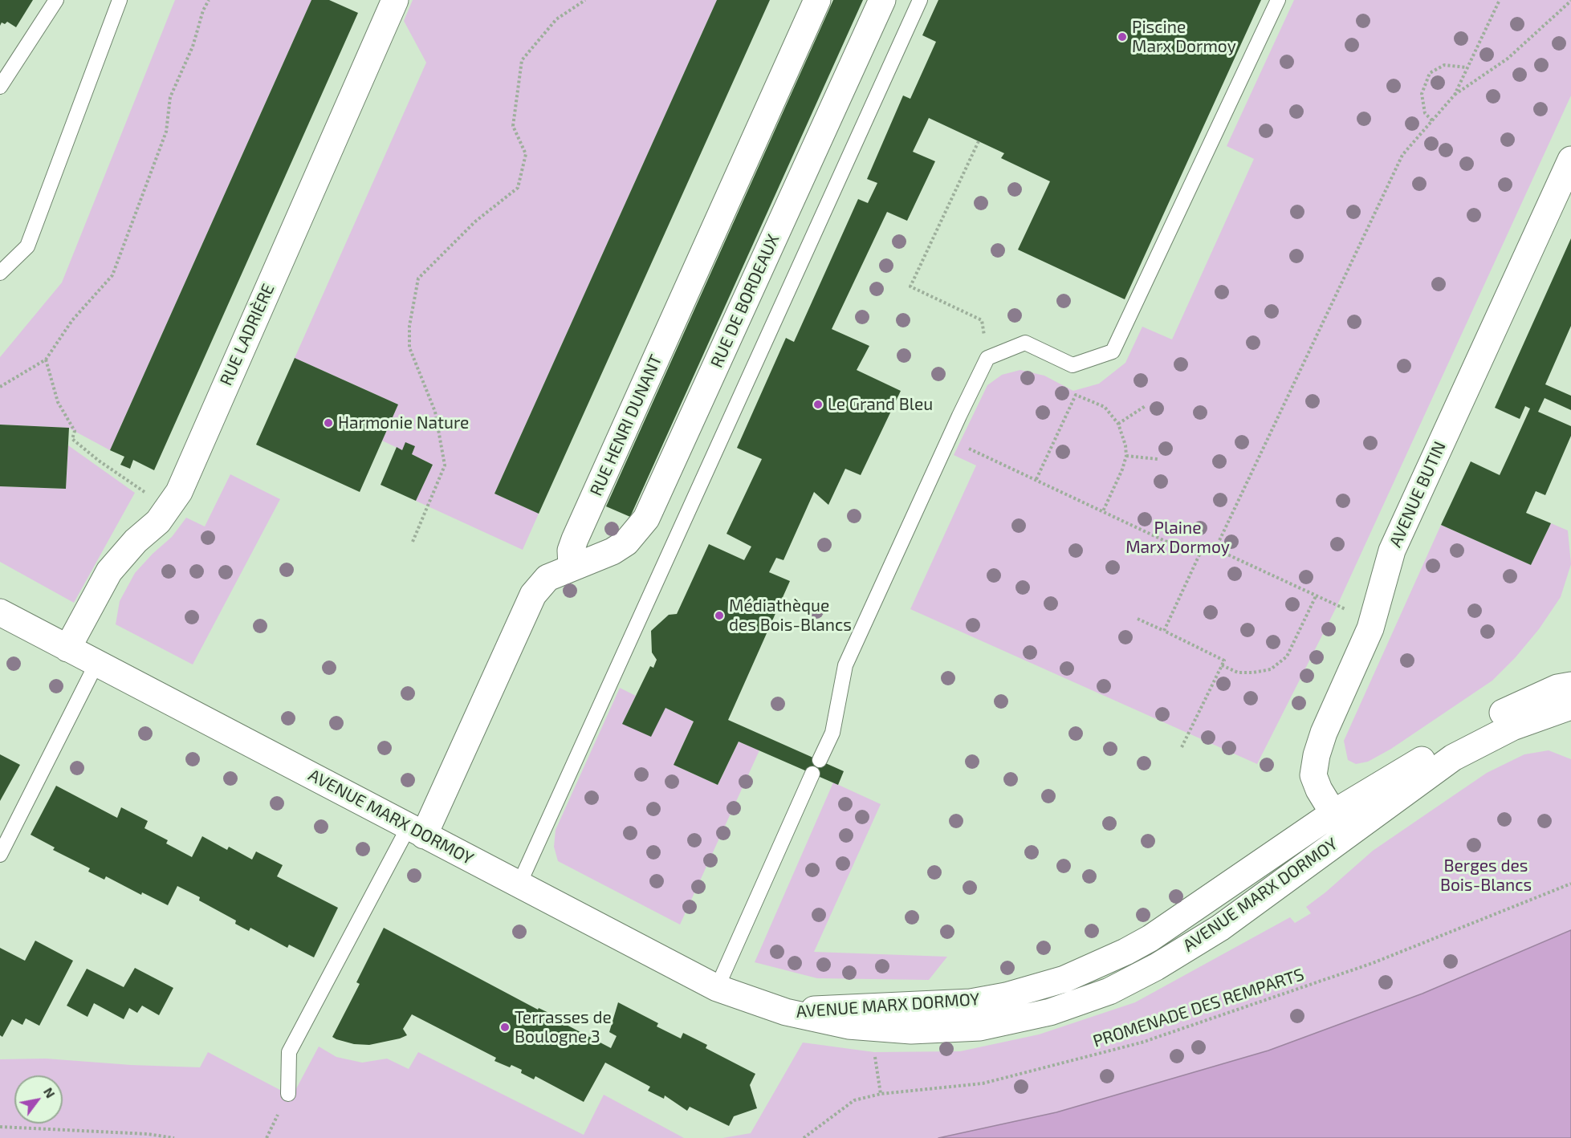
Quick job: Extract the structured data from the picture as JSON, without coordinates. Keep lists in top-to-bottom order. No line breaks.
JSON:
{"streets":{"street":["RUE DE BORDEAUX","RUE LADRIÈRE","RUE HENRI DUNANT","AVENUE BUTIN","AVENUE MARX DORMOY"],"path":["PROMENADE DES REMPARTS"]},"crossings":[["RUE DE BORDEAUX","RUE HENRI DUNANT"],["RUE LADRIÈRE","AVENUE MARX DORMOY"],["AVENUE BUTIN","AVENUE MARX DORMOY"]],"parks":["Plaine Marx Dormoy","Berges des Bois-Blancs"],"places":["Piscine Marx Dormoy","Le Grand Bleu","Harmonie Nature","Médiathèque des Bois-Blancs","Terrasses de Boulogne 3"],"north":"top right"}
